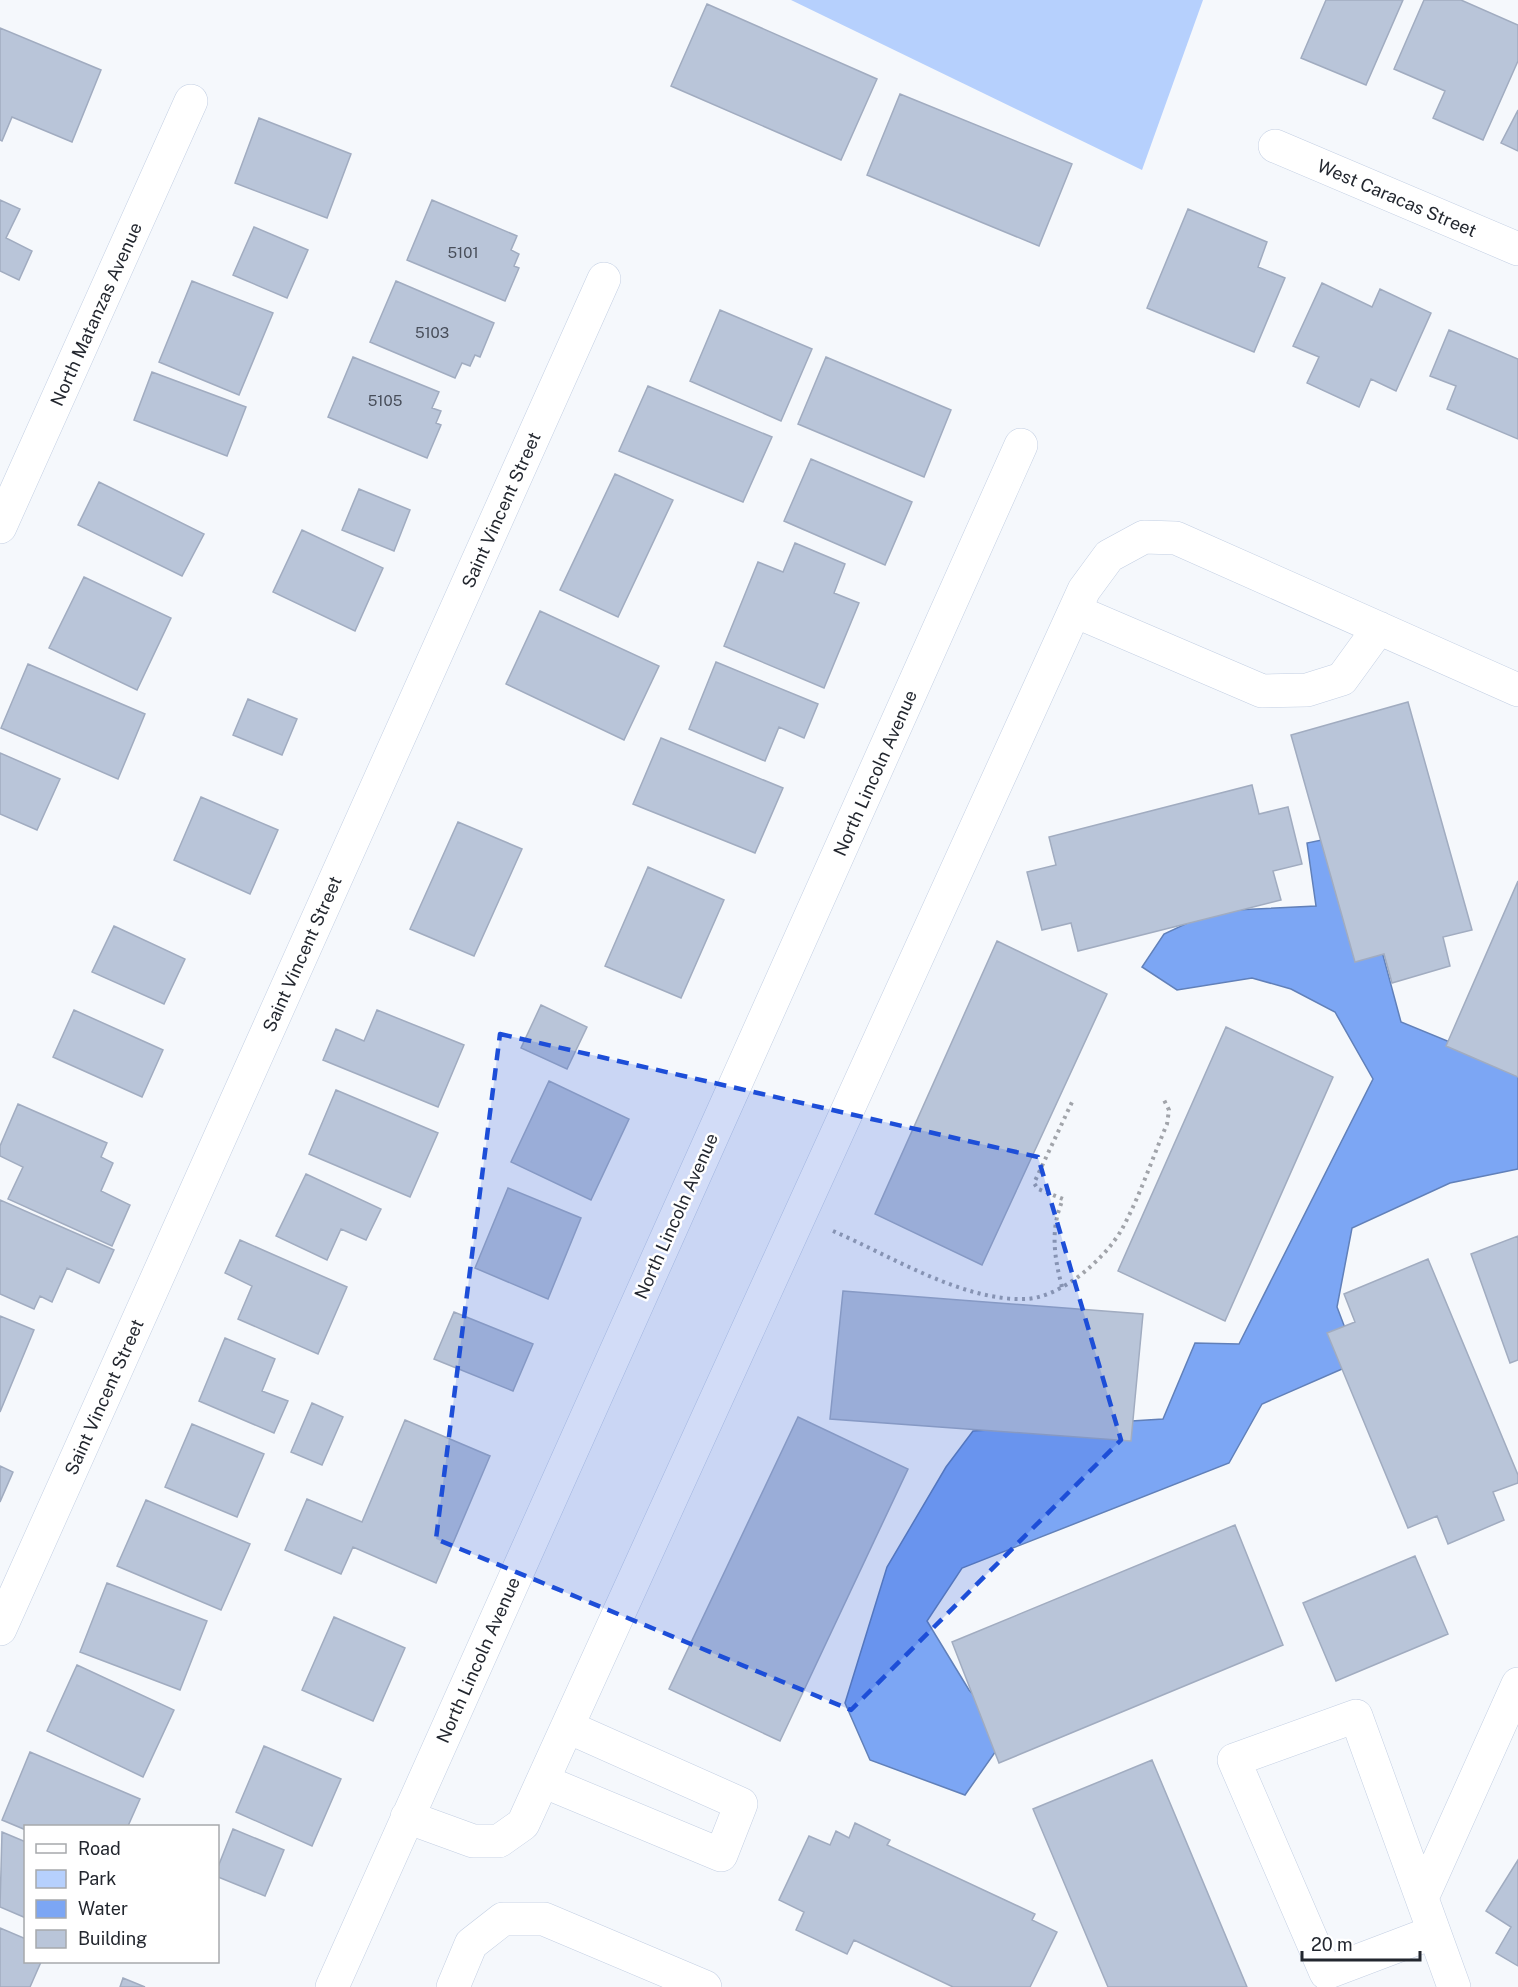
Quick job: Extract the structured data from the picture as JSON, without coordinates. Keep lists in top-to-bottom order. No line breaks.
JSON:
{"streets":{"street":["West Caracas Street","North Matanzas Avenue","Saint Vincent Street","North Lincoln Avenue"]},"house_numbers":["5101","5103","5105"],"legend":["Road","Park","Water","Building"],"scale_bar":"20 m"}
